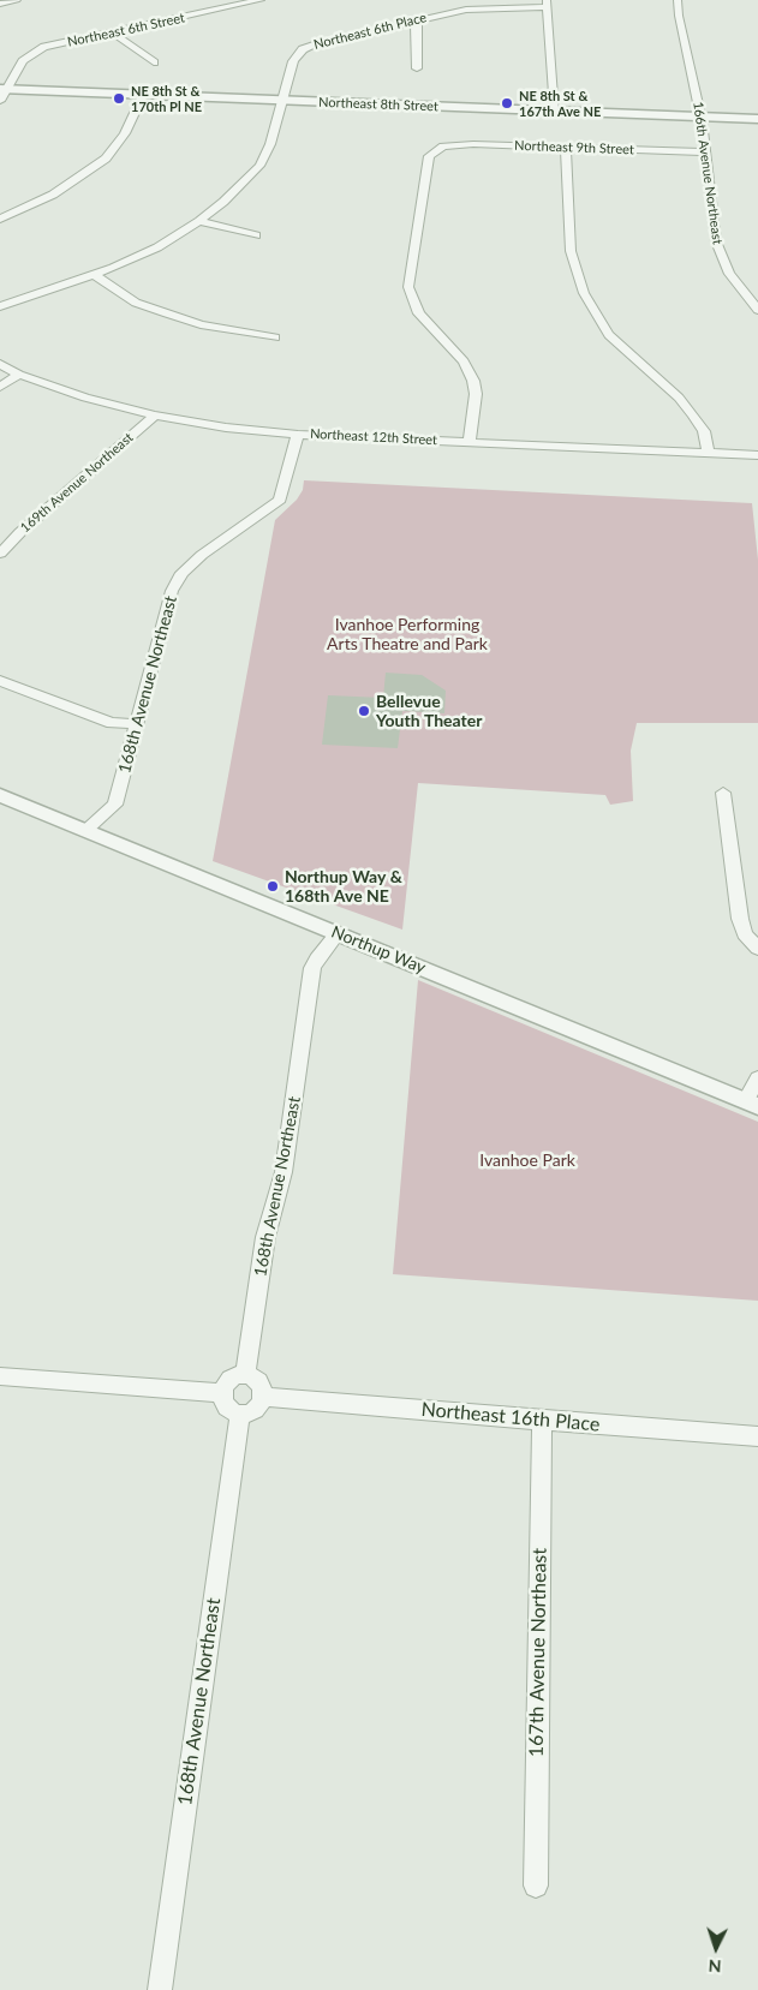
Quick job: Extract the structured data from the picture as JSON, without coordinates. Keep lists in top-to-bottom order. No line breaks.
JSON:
{"streets":{"street":["Northeast 6th Street","Northeast 6th Place","Northeast 8th Street","Northeast 9th Street","166th Avenue Northeast","Northeast 12th Street","169th Avenue Northeast","168th Avenue Northeast","Northup Way","Northeast 16th Place","167th Avenue Northeast"]},"crossings":[["Northeast 6th Street","Northeast 8th Street"],["Northeast 6th Place","Northeast 8th Street"],["Northeast 8th Street","166th Avenue Northeast"],["Northeast 9th Street","166th Avenue Northeast"],["Northeast 9th Street","Northeast 12th Street"],["Northeast 12th Street","169th Avenue Northeast"],["Northeast 12th Street","168th Avenue Northeast"],["168th Avenue Northeast","Northup Way"],["168th Avenue Northeast","Northeast 16th Place"],["Northeast 16th Place","167th Avenue Northeast"]],"parks":["Ivanhoe Performing Arts Theatre and Park","Ivanhoe Park"],"places":["NE 8th St & 170th Pl NE","NE 8th St & 167th Ave NE","Bellevue Youth Theater","Northup Way & 168th Ave NE"],"north":"bottom"}
